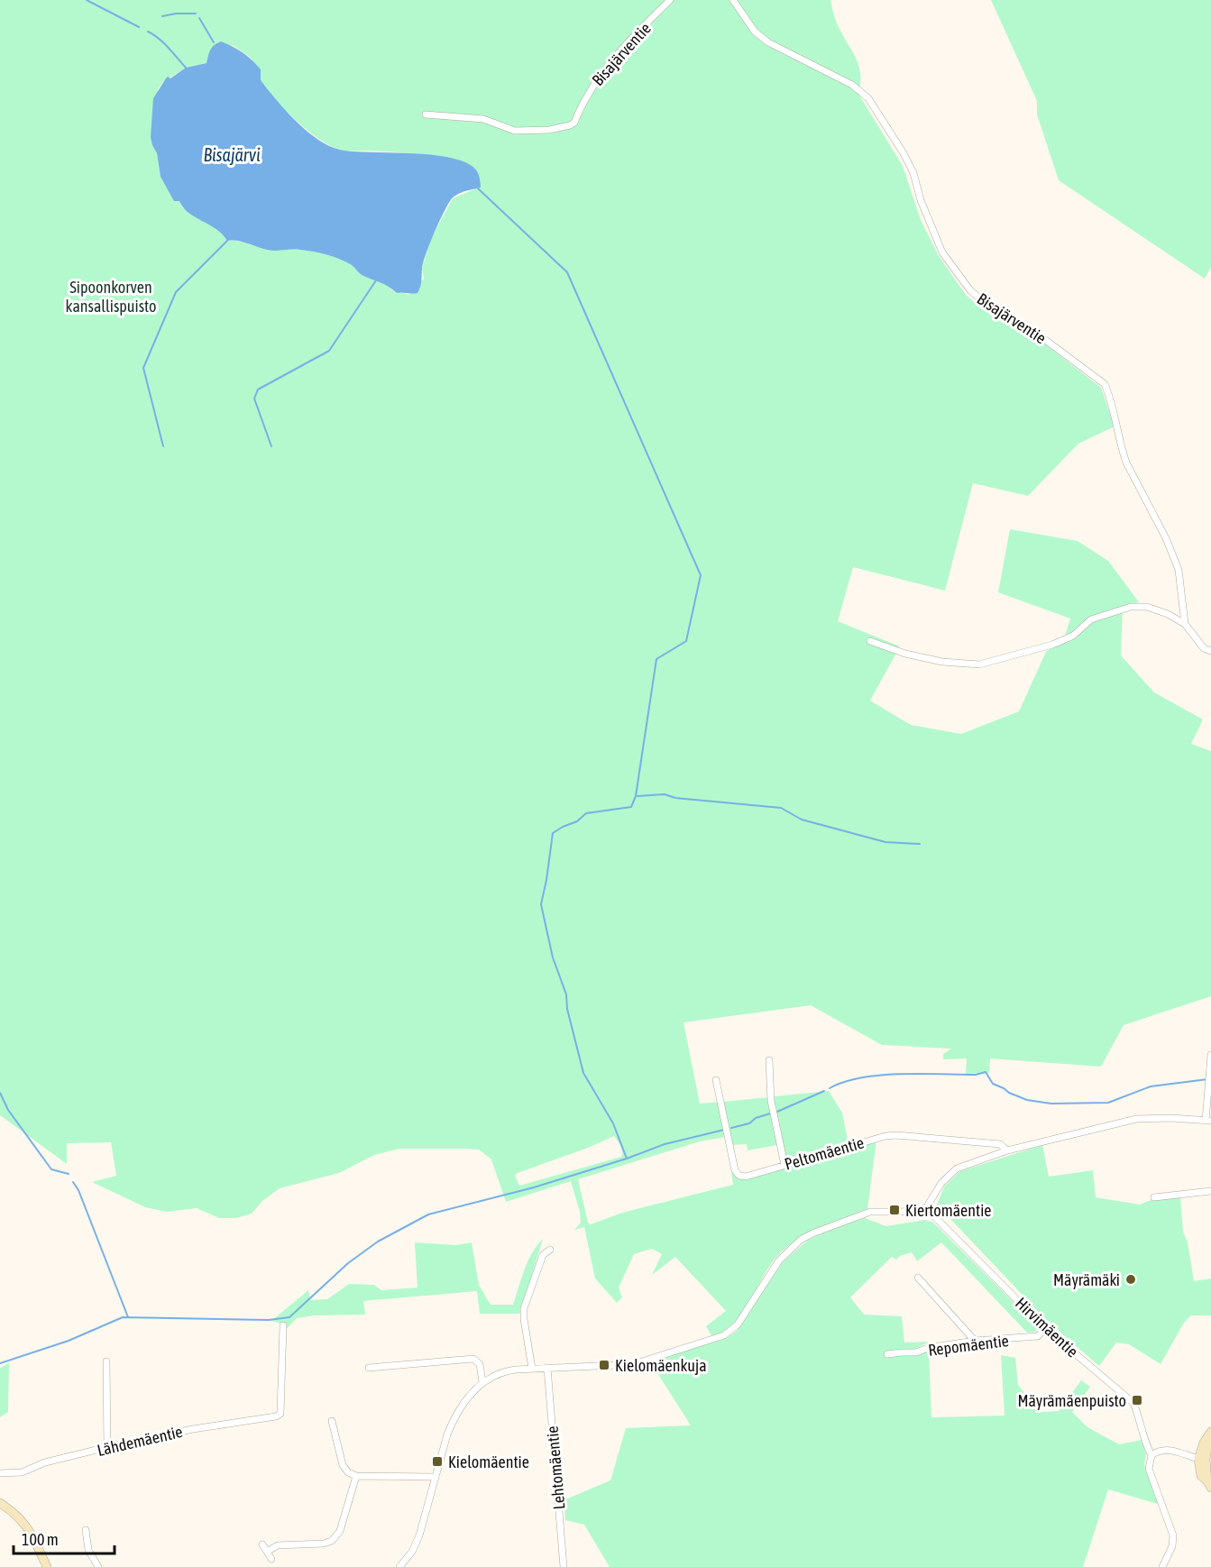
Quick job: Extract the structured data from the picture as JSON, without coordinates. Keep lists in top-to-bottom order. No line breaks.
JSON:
{"streets":{"street":["Bisajärventie","Peltomäentie","Hirvimäentie","Repomäentie","Lähdemäentie","Lehtomäentie"]},"crossings":[["Hirvimäentie","Repomäentie"]],"water":["Bisajärvi"],"parks":["Sipoonkorven kansallispuisto"],"places":{"transit":["Kiertomäentie","Kielomäenkuja","Mäyrämäenpuisto","Kielomäentie"],"other":["Mäyrämäki"]},"scale_bar":"100 m"}
